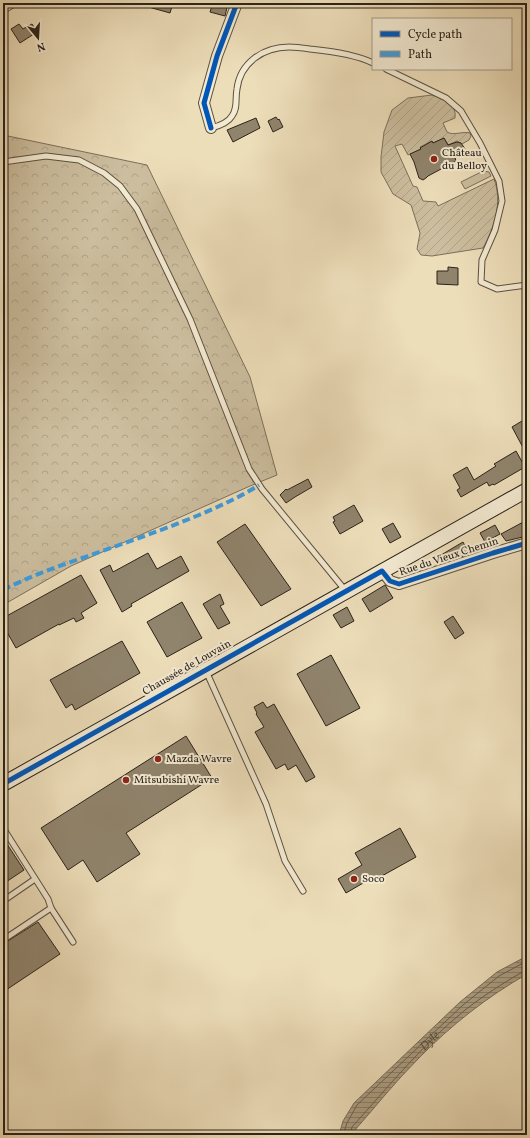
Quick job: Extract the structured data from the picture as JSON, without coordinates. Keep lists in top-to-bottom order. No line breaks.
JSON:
{"streets":{"main road":["Chaussée de Louvain"],"street":["Rue du Vieux Chemin"]},"crossings":[["Rue du Vieux Chemin","Chaussée de Louvain"]],"water":["Dyle"],"places":["Château du Belloy","Mazda Wavre","Mitsubishi Wavre","Soco"],"legend":["Cycle path","Path"],"north":"bottom"}
